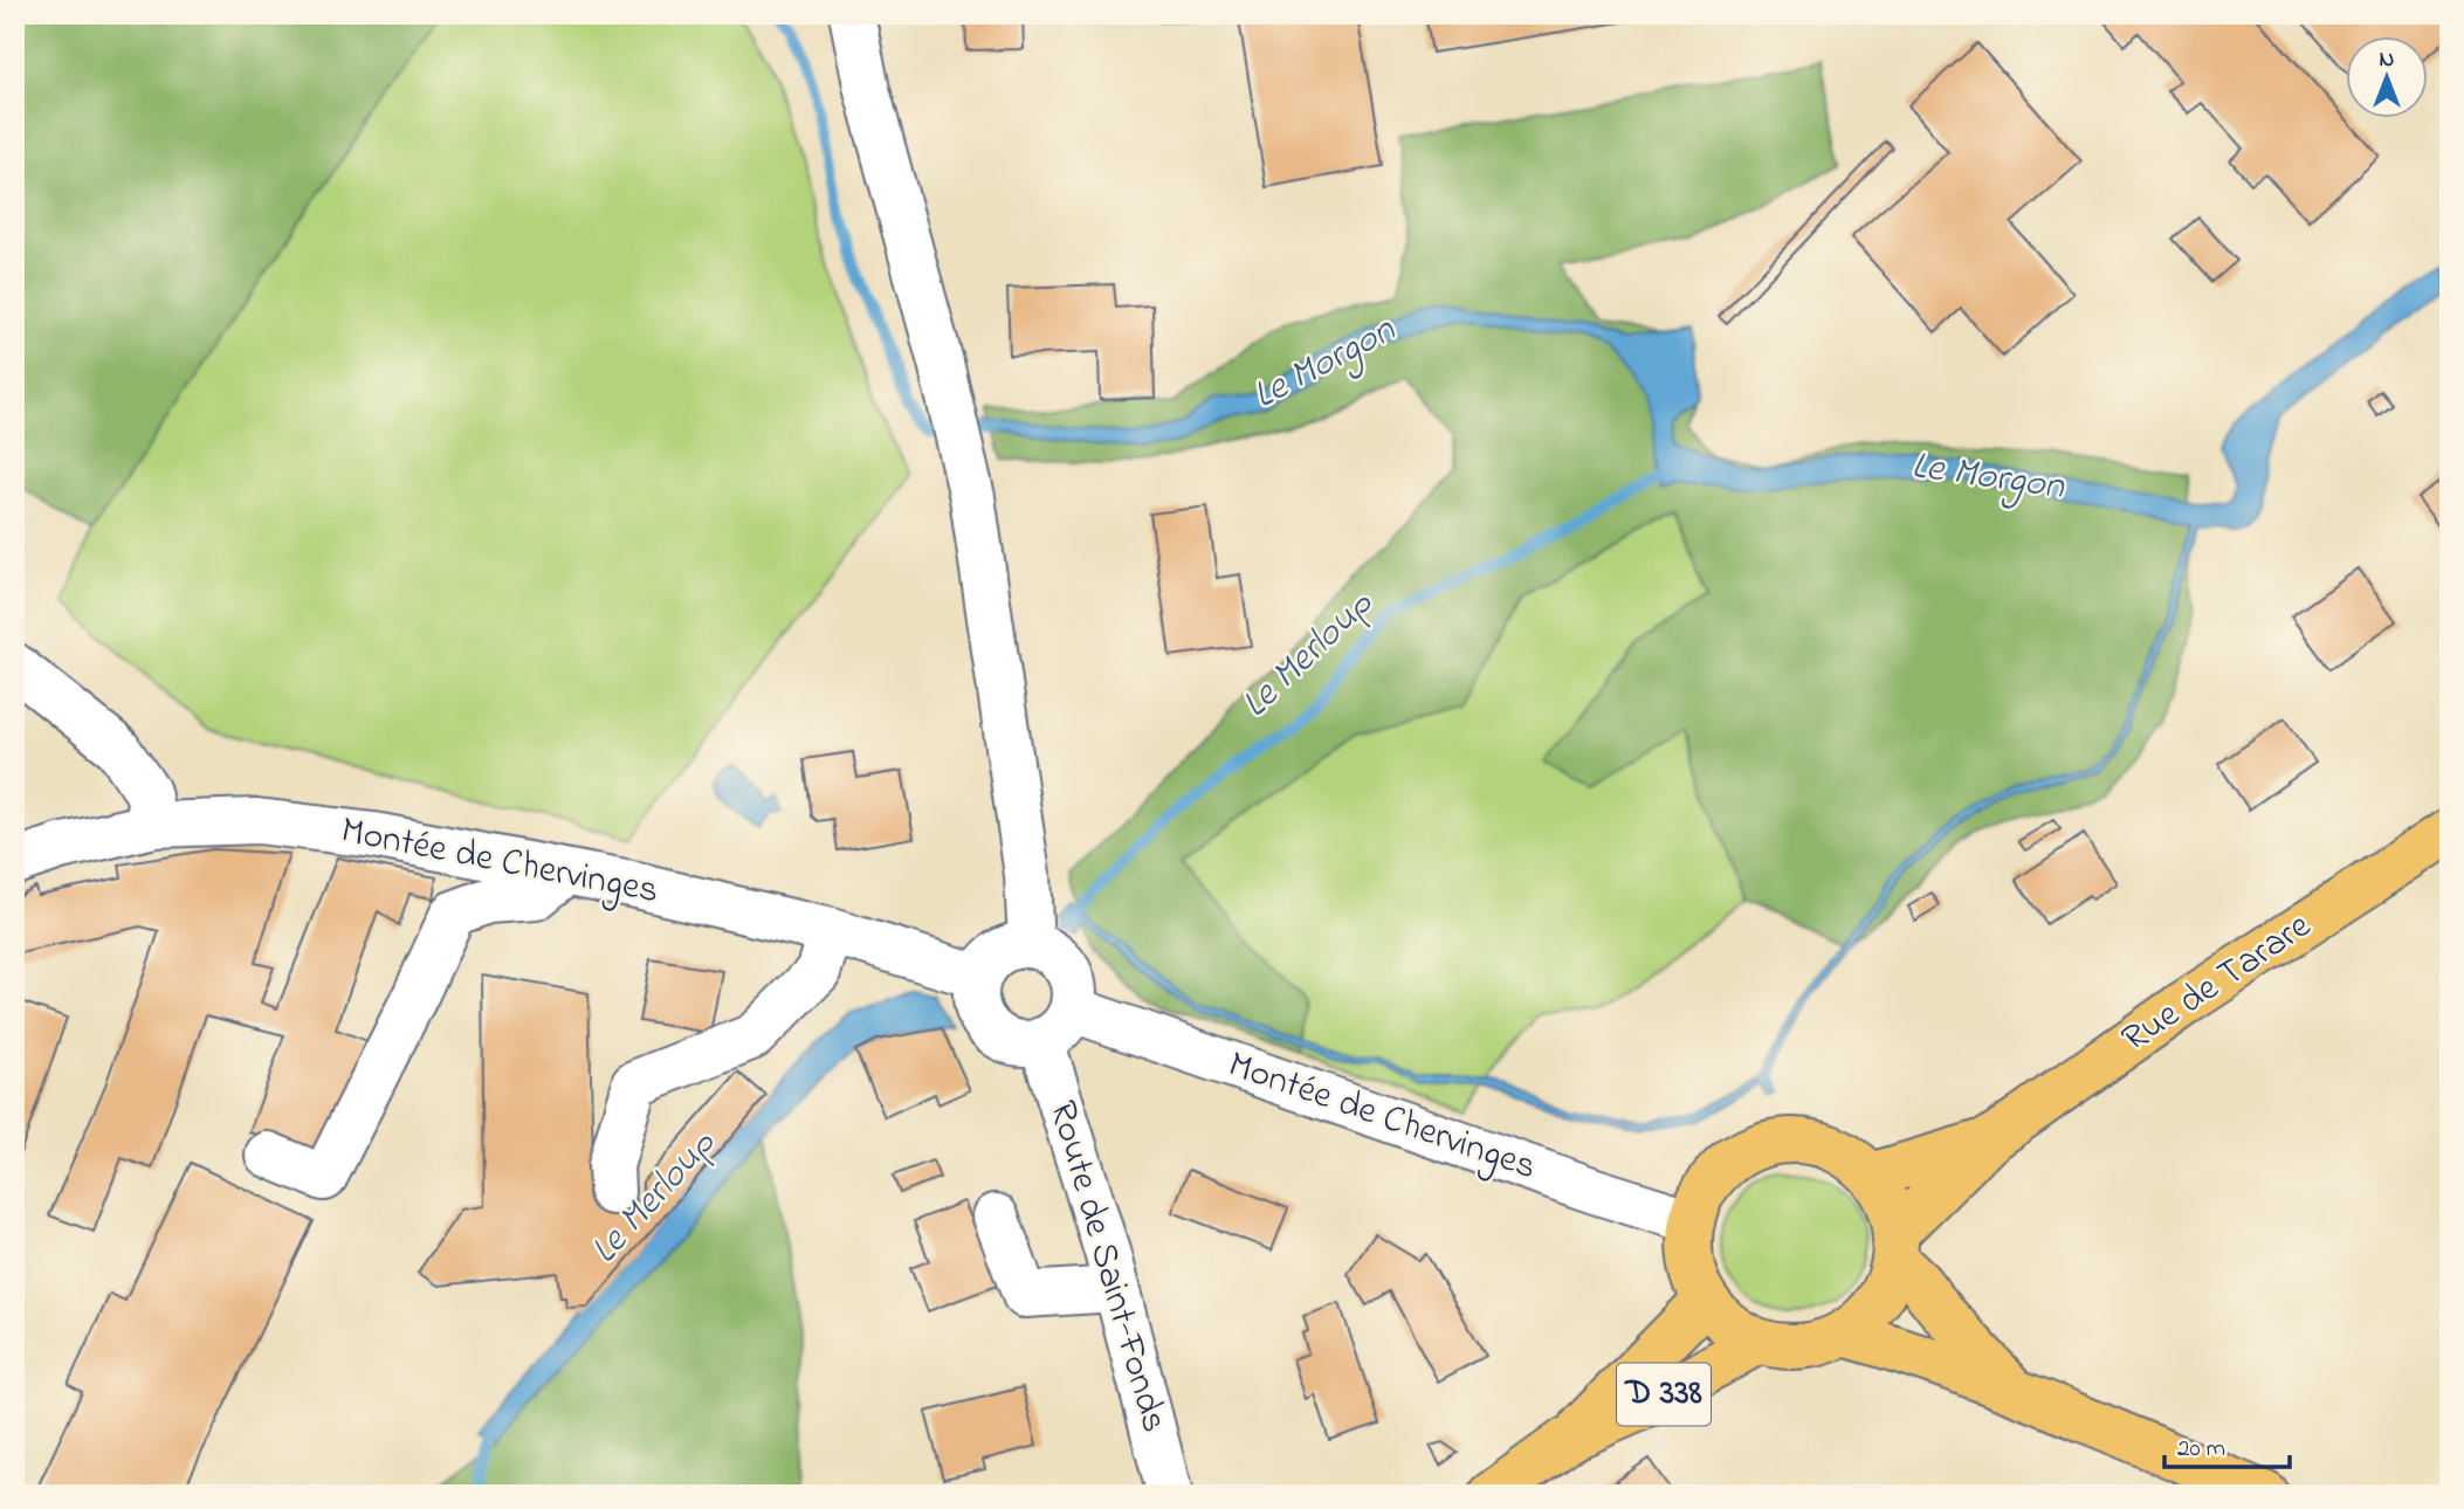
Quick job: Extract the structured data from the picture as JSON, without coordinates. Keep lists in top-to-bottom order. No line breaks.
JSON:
{"streets":{"main road":["Rue de Tarare","D 338"],"street":["Montée de Chervinges","Route de Saint-Fonds"]},"crossings":[["Montée de Chervinges","Rue de Tarare"],["Montée de Chervinges","Route de Saint-Fonds"],["Montée de Chervinges","D 338"],["Rue de Tarare","D 338"]],"water":["Le Morgon","Le Merloup"],"scale_bar":"20 m","north":"top"}
